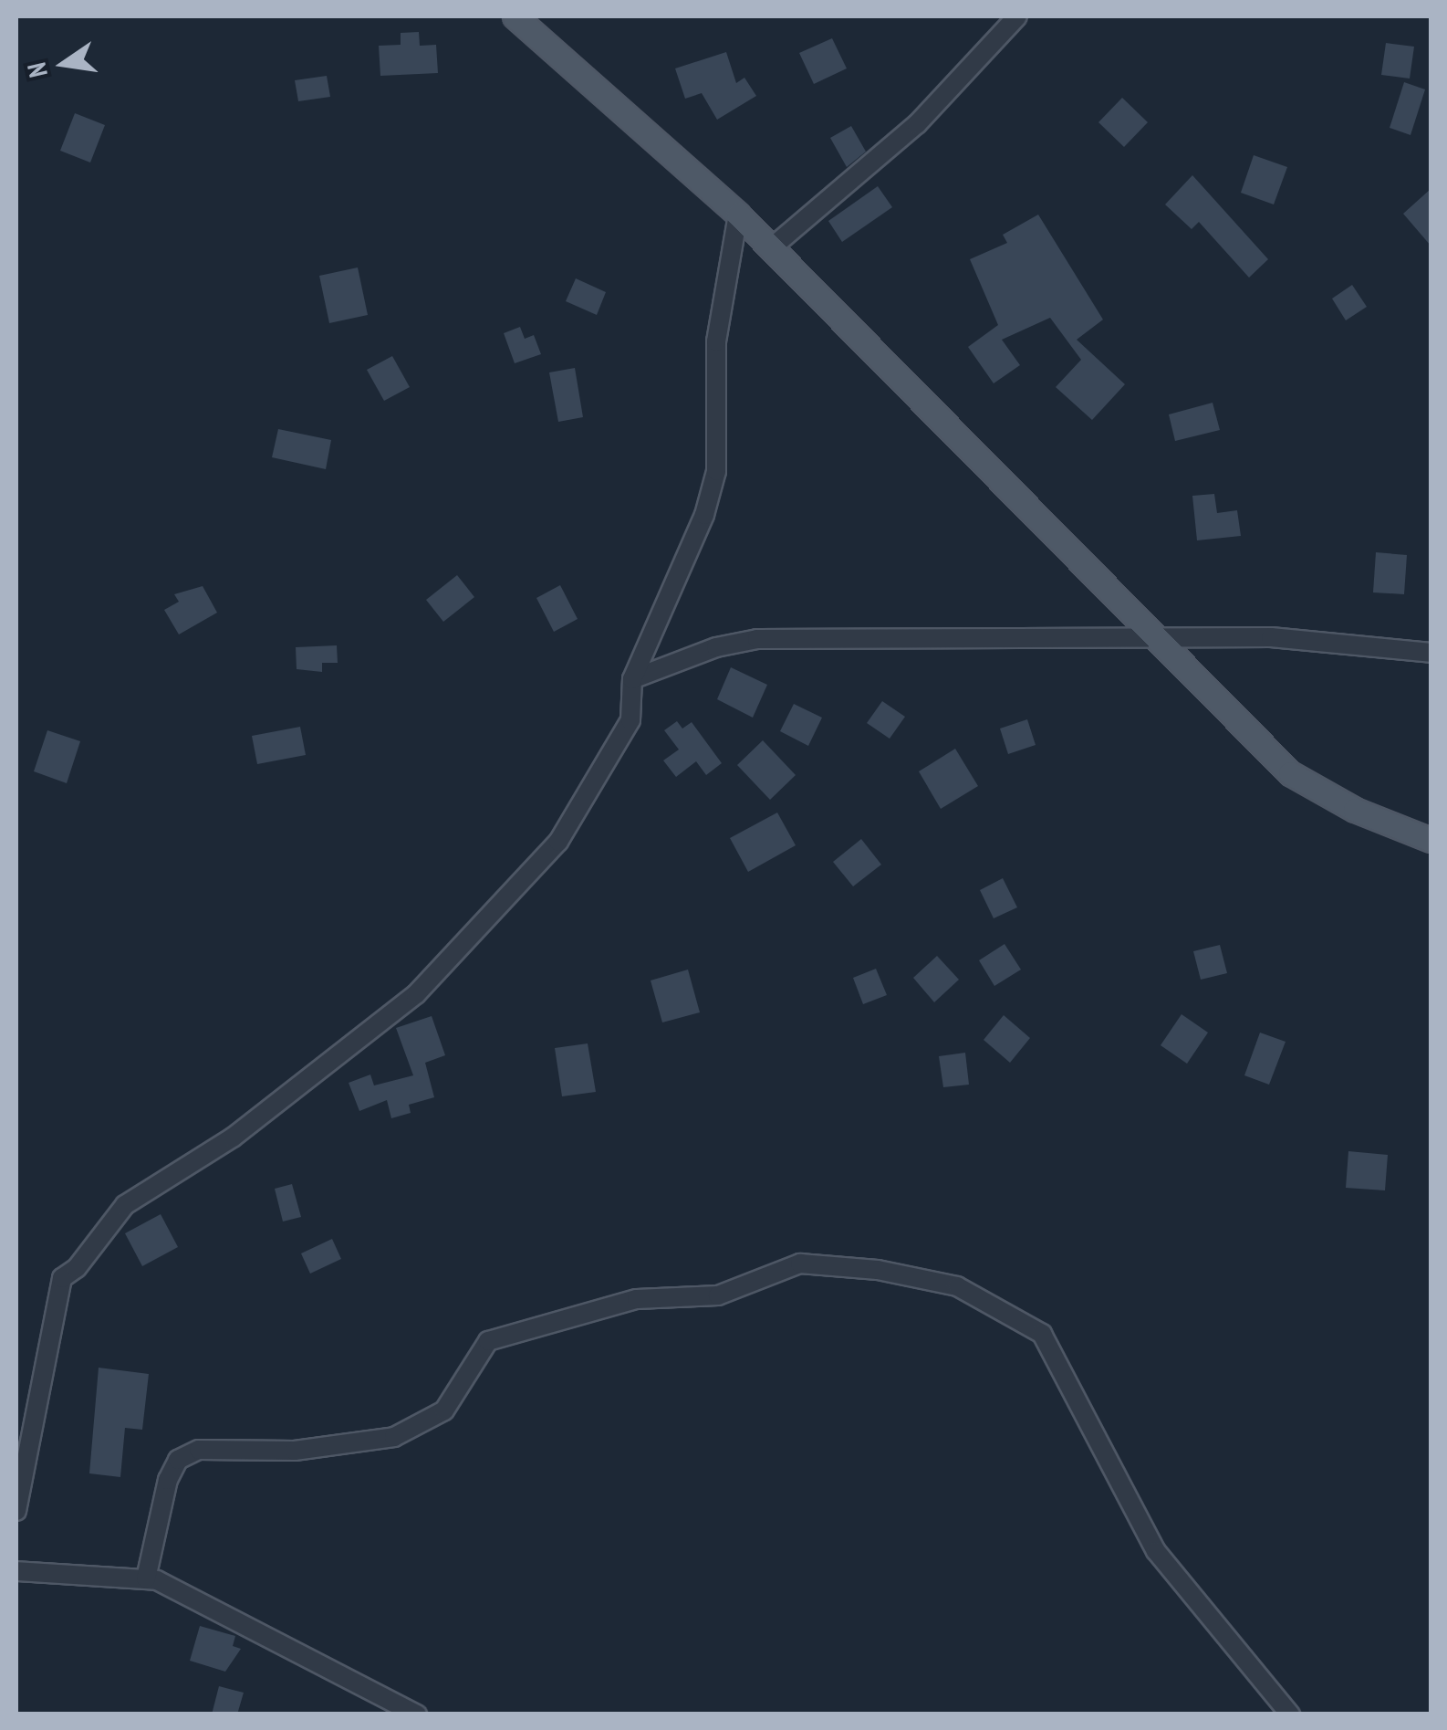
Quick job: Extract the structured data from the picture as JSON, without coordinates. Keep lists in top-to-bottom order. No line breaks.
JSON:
{"north":"left"}
